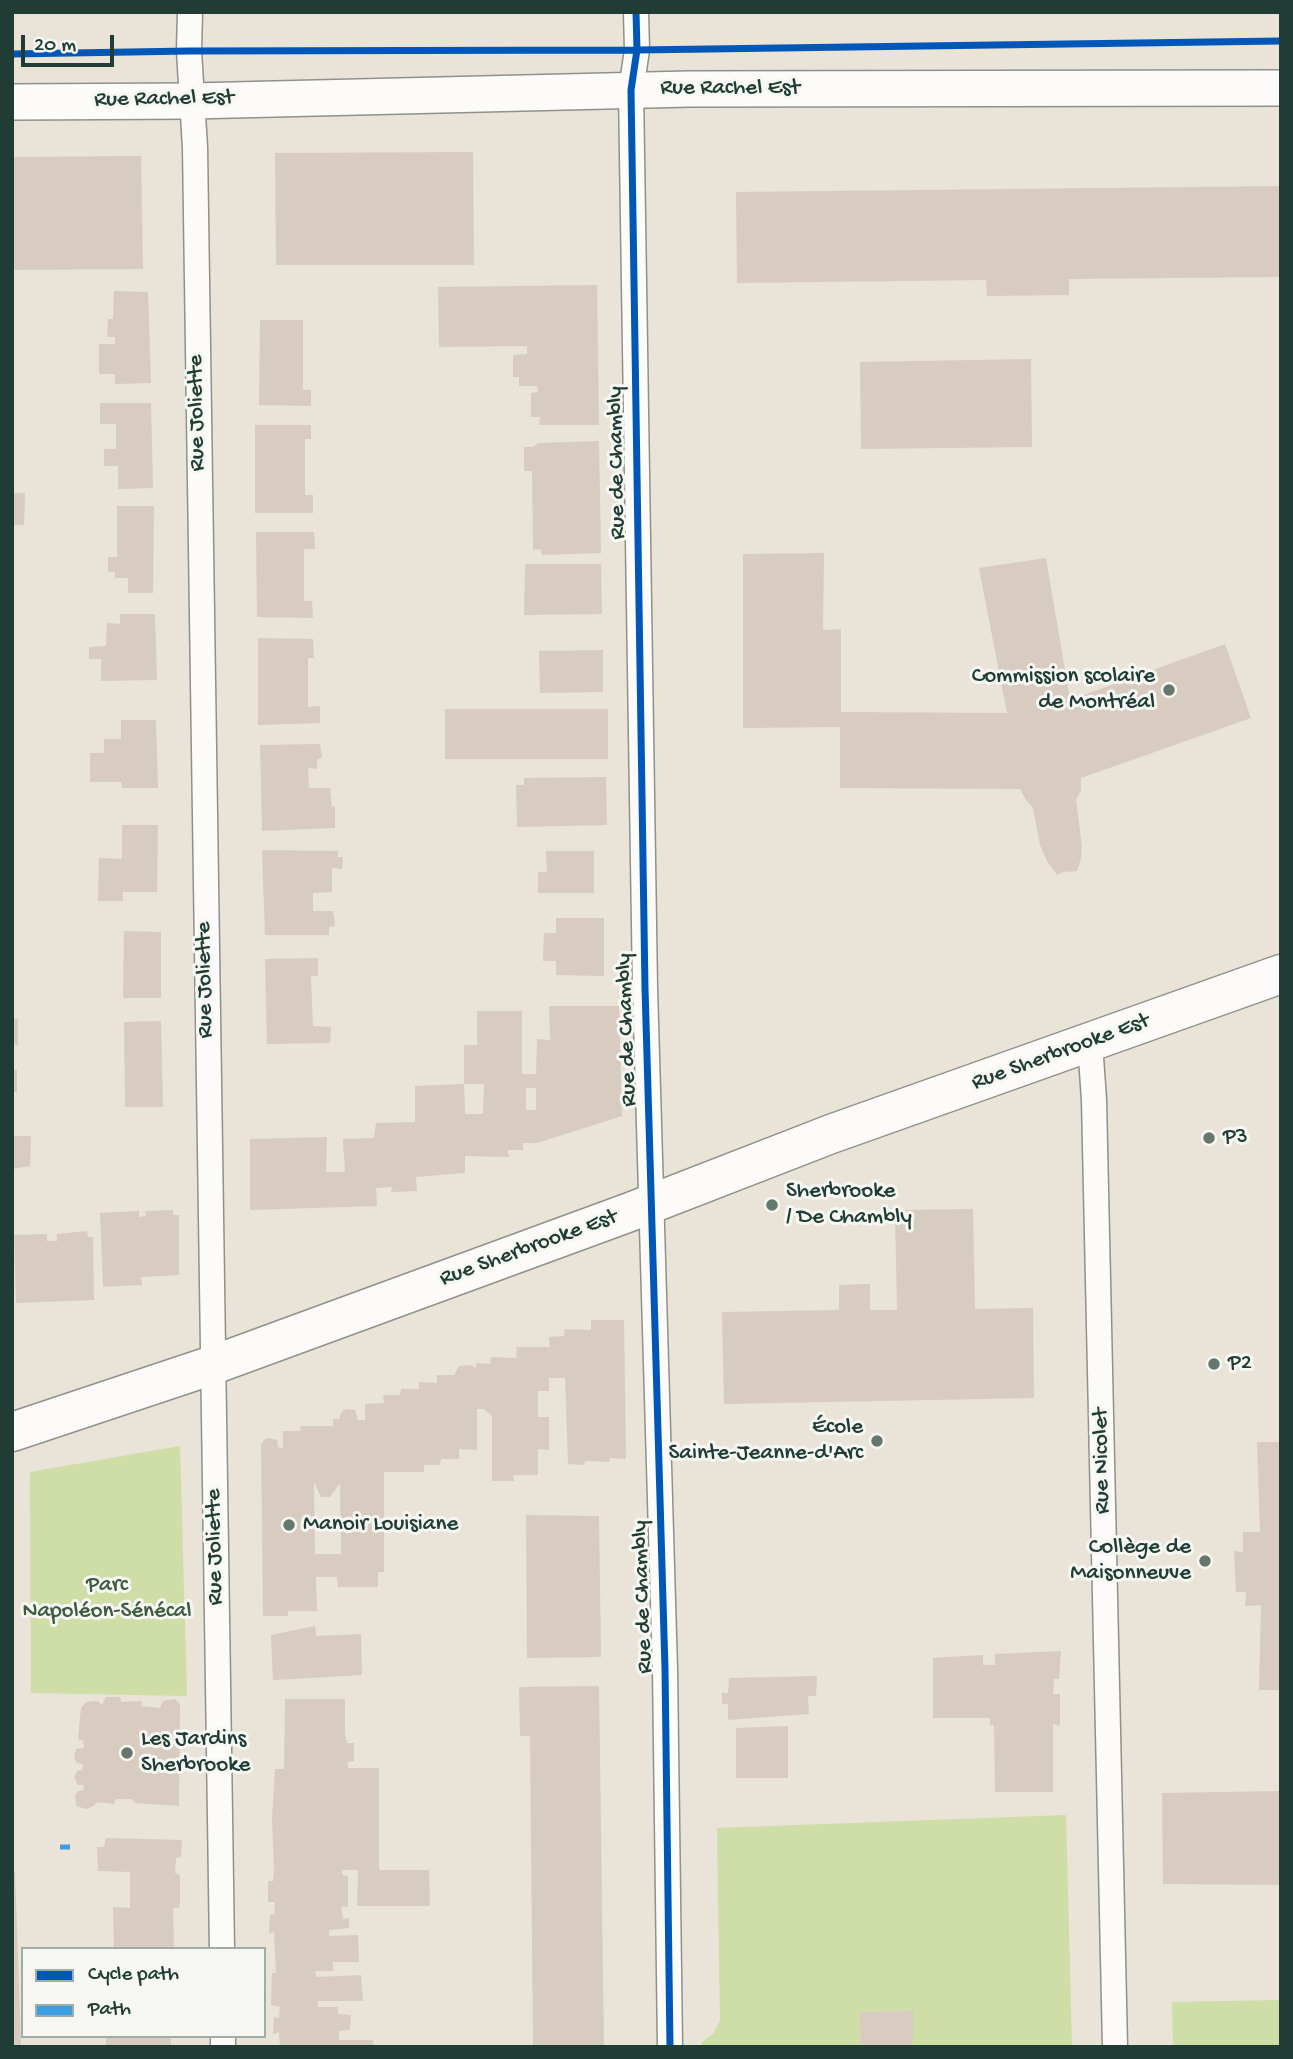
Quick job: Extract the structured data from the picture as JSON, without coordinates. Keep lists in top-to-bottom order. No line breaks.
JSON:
{"streets":{"main road":["Rue Rachel Est","Rue Sherbrooke Est"],"street":["Rue Joliette","Rue de Chambly","Rue Nicolet"]},"crossings":[["Rue Rachel Est","Rue Joliette"],["Rue Rachel Est","Rue de Chambly"],["Rue Joliette","Rue Sherbrooke Est"],["Rue de Chambly","Rue Sherbrooke Est"],["Rue Sherbrooke Est","Rue Nicolet"]],"parks":["Parc Napoléon-Sénécal"],"places":["Commission scolaire de Montréal","P3","Sherbrooke / De Chambly","P2","École Sainte-Jeanne-d'Arc","Manoir Louisiane","Collège de Maisonneuve","Les Jardins Sherbrooke"],"legend":["Cycle path","Path"],"scale_bar":"20 m"}
